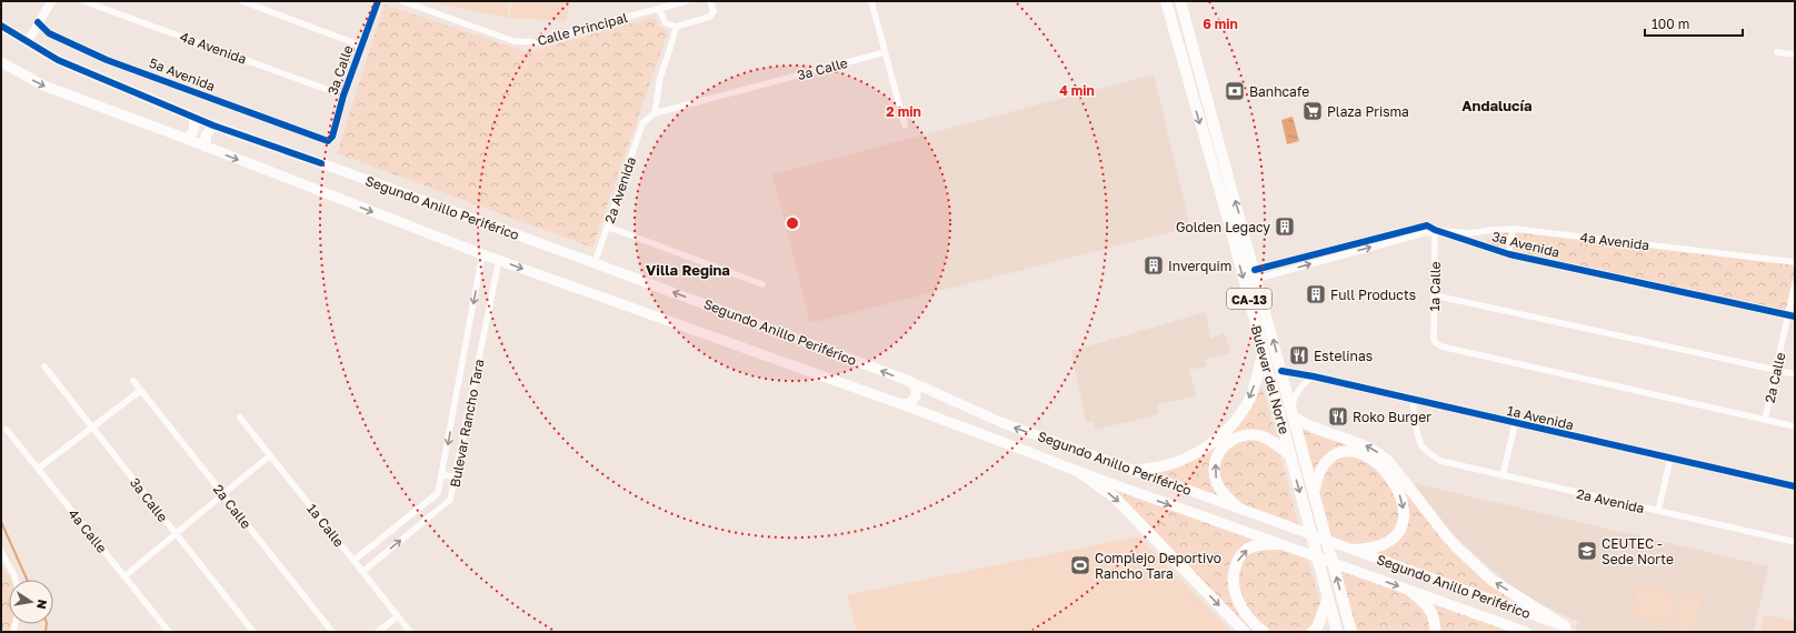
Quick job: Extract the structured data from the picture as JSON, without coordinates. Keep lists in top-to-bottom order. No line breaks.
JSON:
{"streets":{"highway":["CA-13","Bulevar del Norte"],"main road":["Segundo Anillo Periférico"],"street":["Calle Principal","4a Avenida","3a Calle","5a Avenida","2a Avenida","3a Avenida","1a Calle","2a Calle","1a Avenida","Bulevar Rancho Tara","4a Calle"]},"crossings":[["4a Avenida","3a Calle"],["4a Avenida","3a Avenida"],["4a Avenida","1a Calle"],["3a Calle","5a Avenida"],["3a Calle","2a Avenida"],["2a Avenida","Segundo Anillo Periférico"],["2a Avenida","1a Avenida"],["Segundo Anillo Periférico","Bulevar Rancho Tara"],["3a Avenida","1a Calle"],["3a Avenida","2a Calle"],["1a Calle","2a Calle"],["1a Calle","Bulevar Rancho Tara"],["Bulevar del Norte","1a Avenida"]],"districts":["Andalucía","Villa Regina"],"places":{"bank":["Banhcafe"],"supermarket":["Plaza Prisma"],"building":["Golden Legacy","Inverquim","Full Products"],"restaurant":["Estelinas","Roko Burger"],"school or university":["CEUTEC - Sede Norte"],"sports":["Complejo Deportivo Rancho Tara"]},"scale_bar":"100 m","north":"right","rings":["6 min","4 min","2 min"]}
